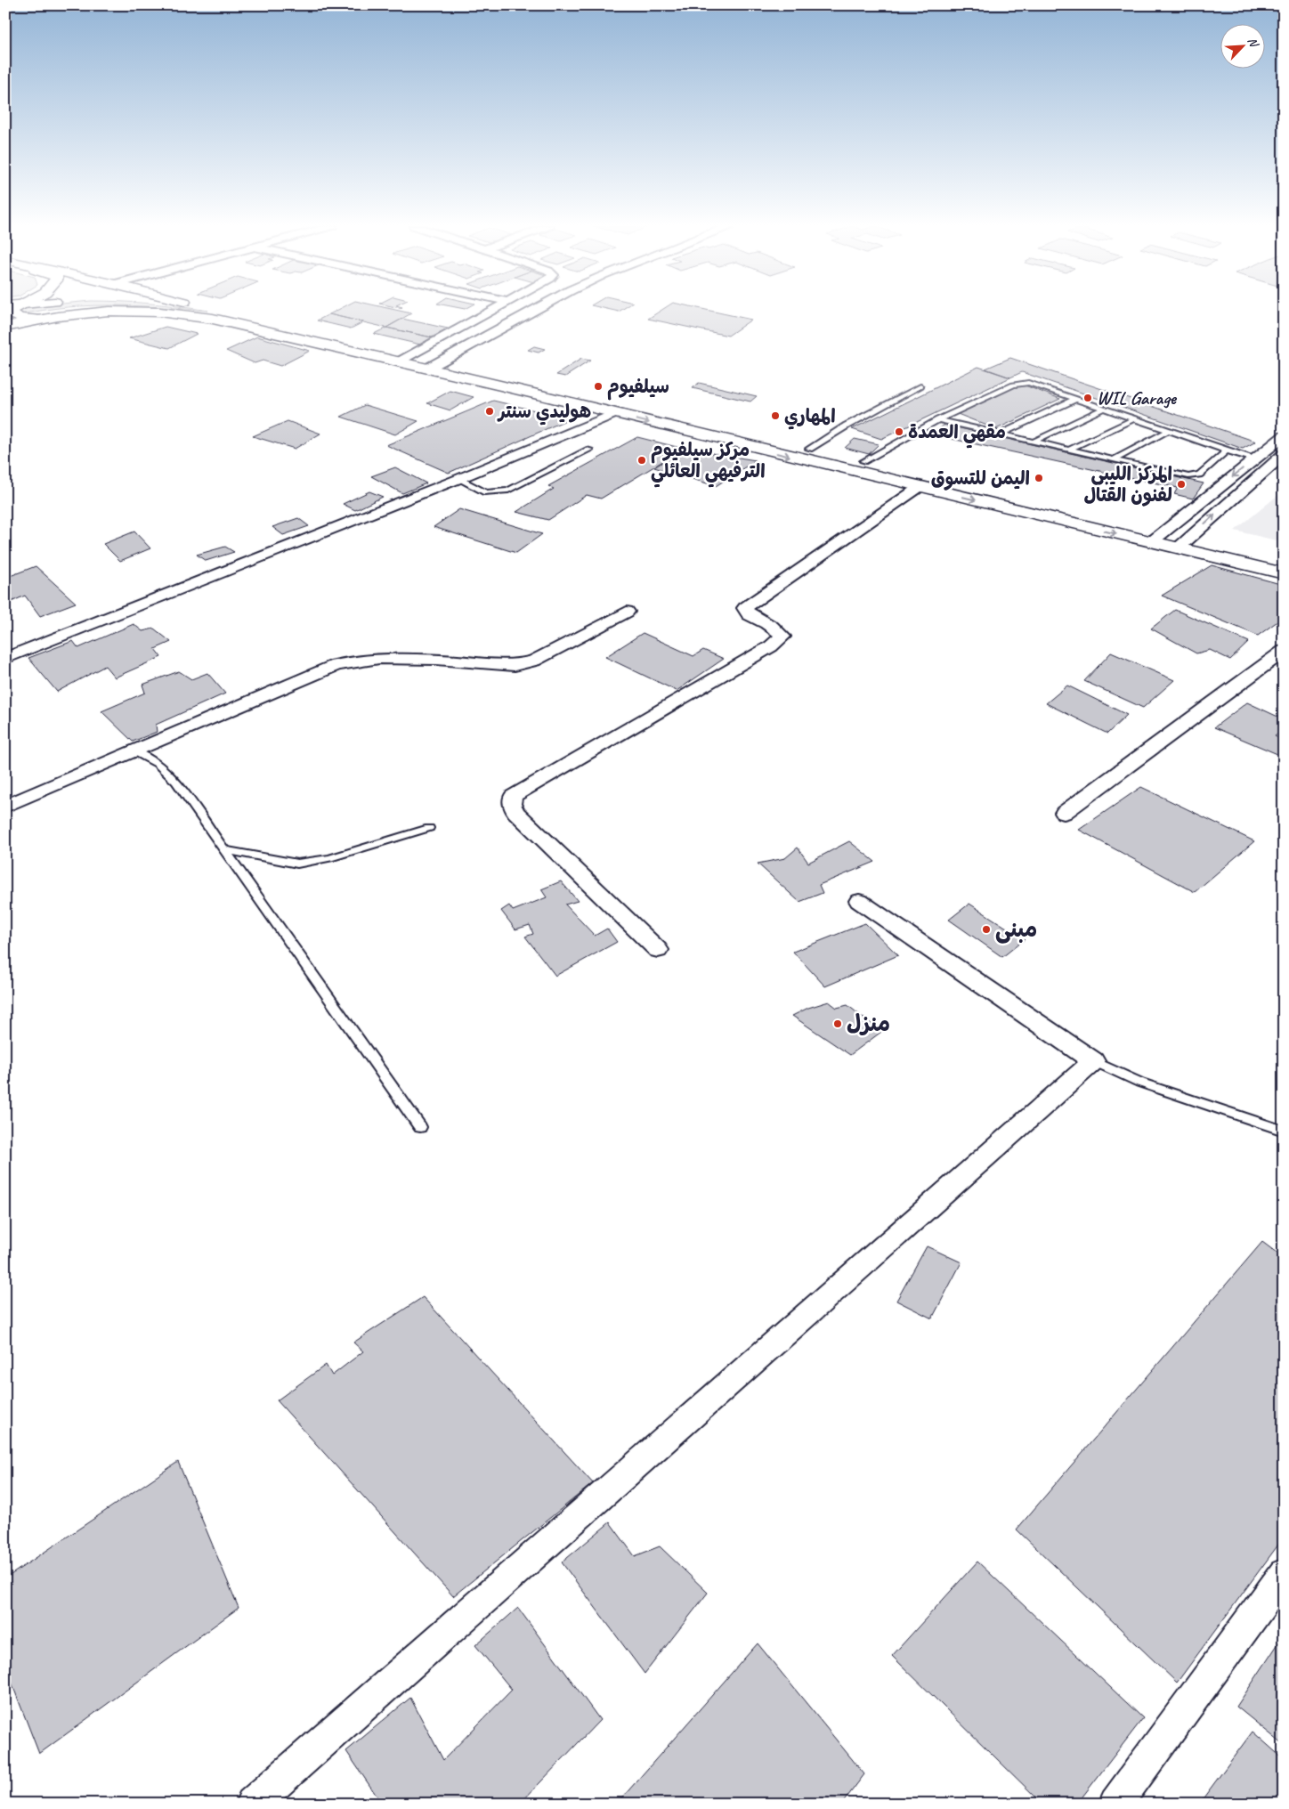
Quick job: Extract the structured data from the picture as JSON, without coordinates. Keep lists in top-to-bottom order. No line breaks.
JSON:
{"places":["سيلفيوم","WIL Garage","هوليدي سنتر","المهاري","مقهي العمدة","مركز سيلفيوم الترفيهي العائلي","اليمن للتسوق","المركز الليبي لفنون القتال","مبنى","منزل"],"north":"top right"}
